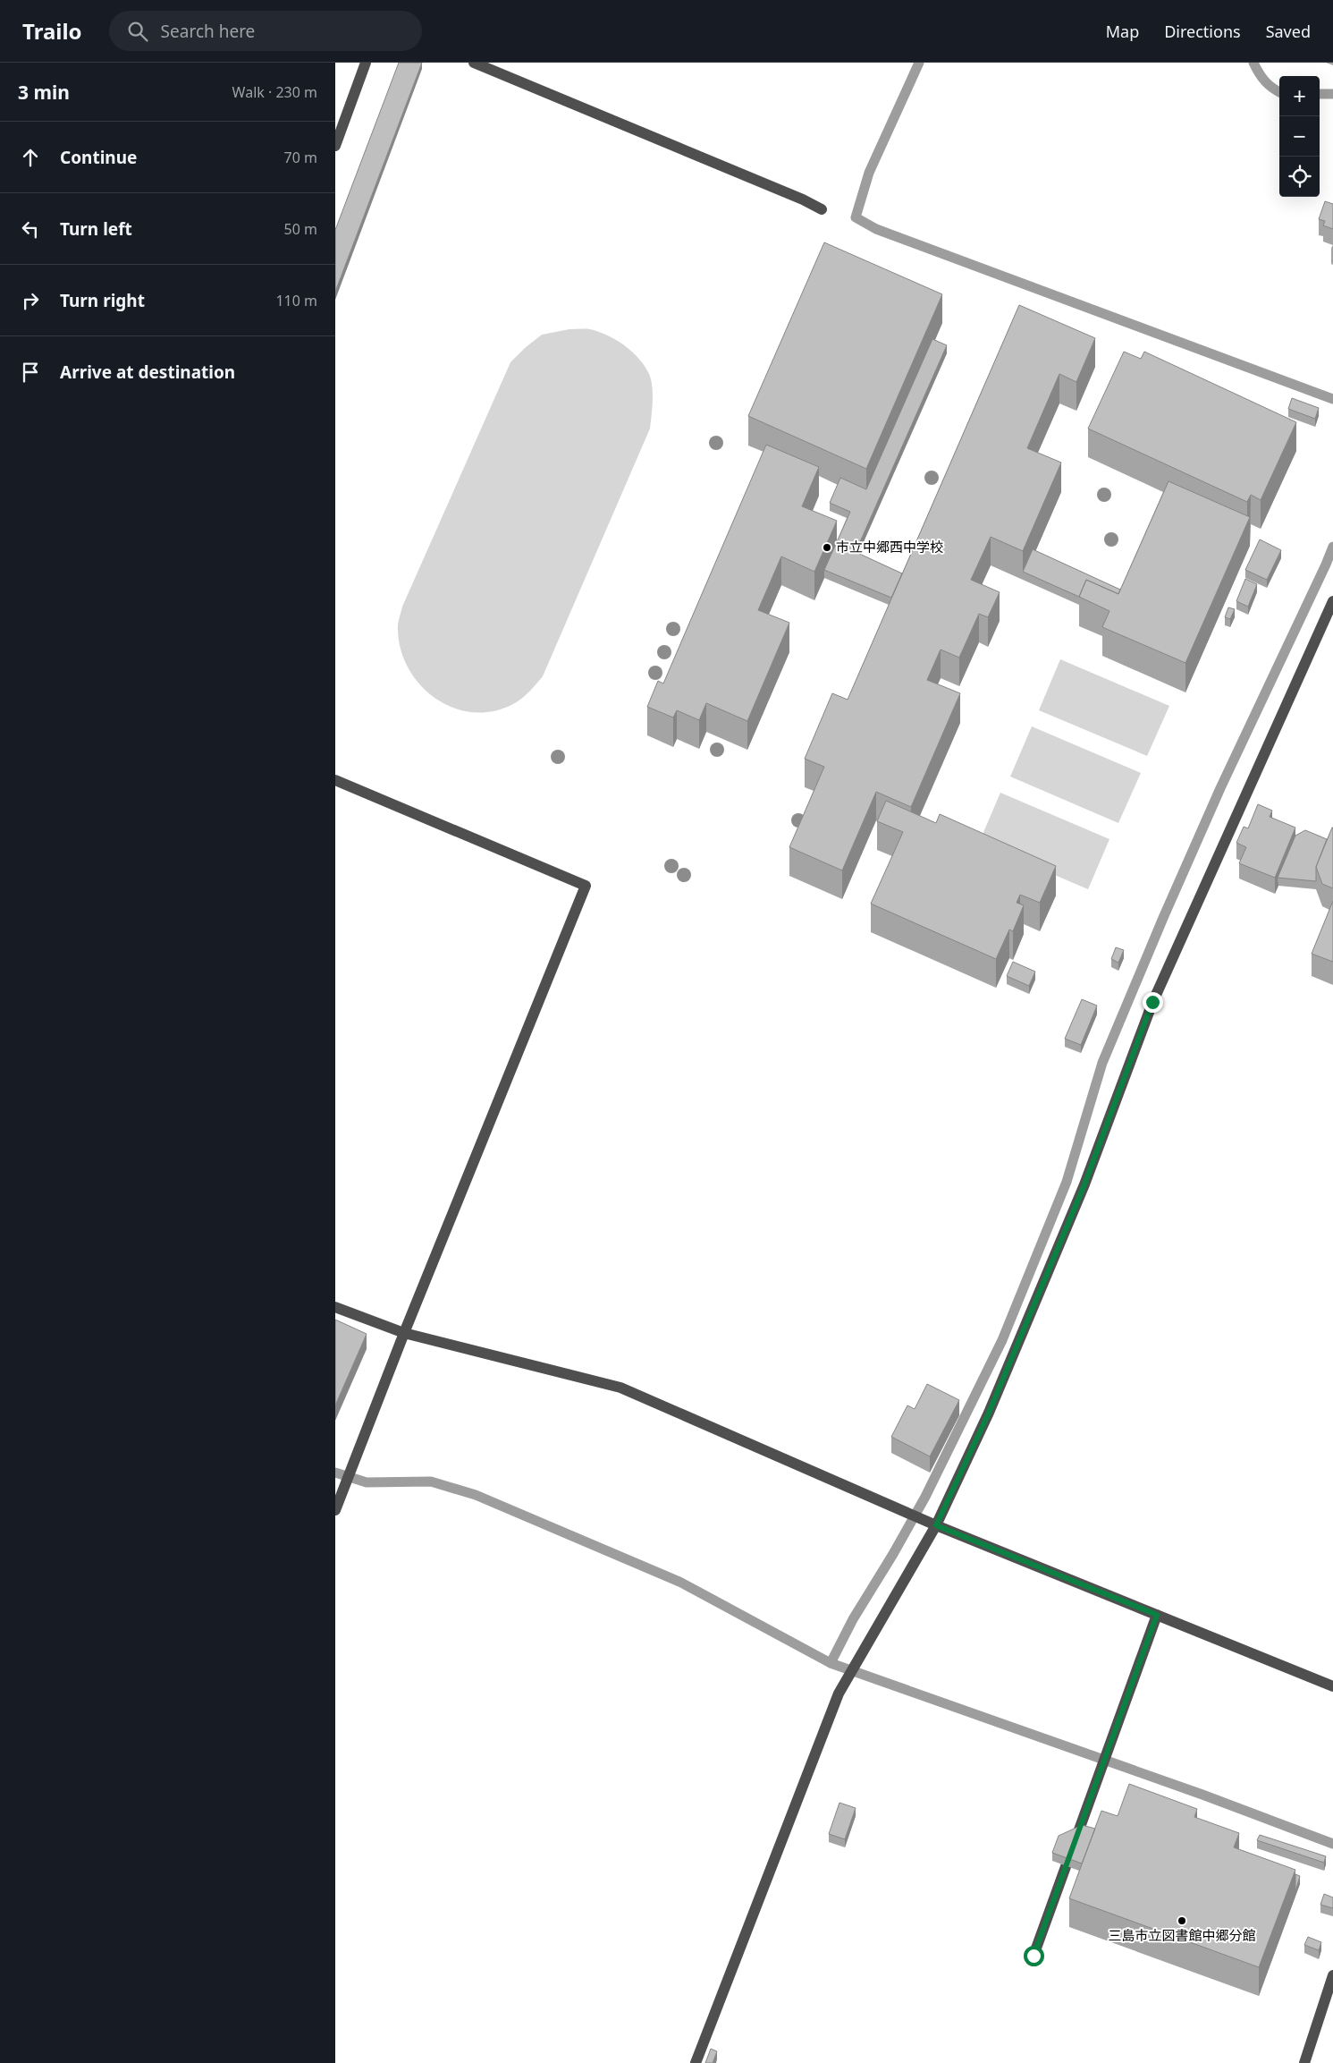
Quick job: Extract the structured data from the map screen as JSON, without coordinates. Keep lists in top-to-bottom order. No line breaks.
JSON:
{"places":["市立中郷西中学校","三島市立図書館中郷分館"],"page":{"header":"Trailo","search":"Search here","nav":["Map","Directions","Saved"],"heading":["3 min","Walk · 230 m"],"map_buttons":["+","−"],"list":[["Continue","70 m"],["Turn left","50 m"],["Turn right","110 m"],"Arrive at destination"]}}
